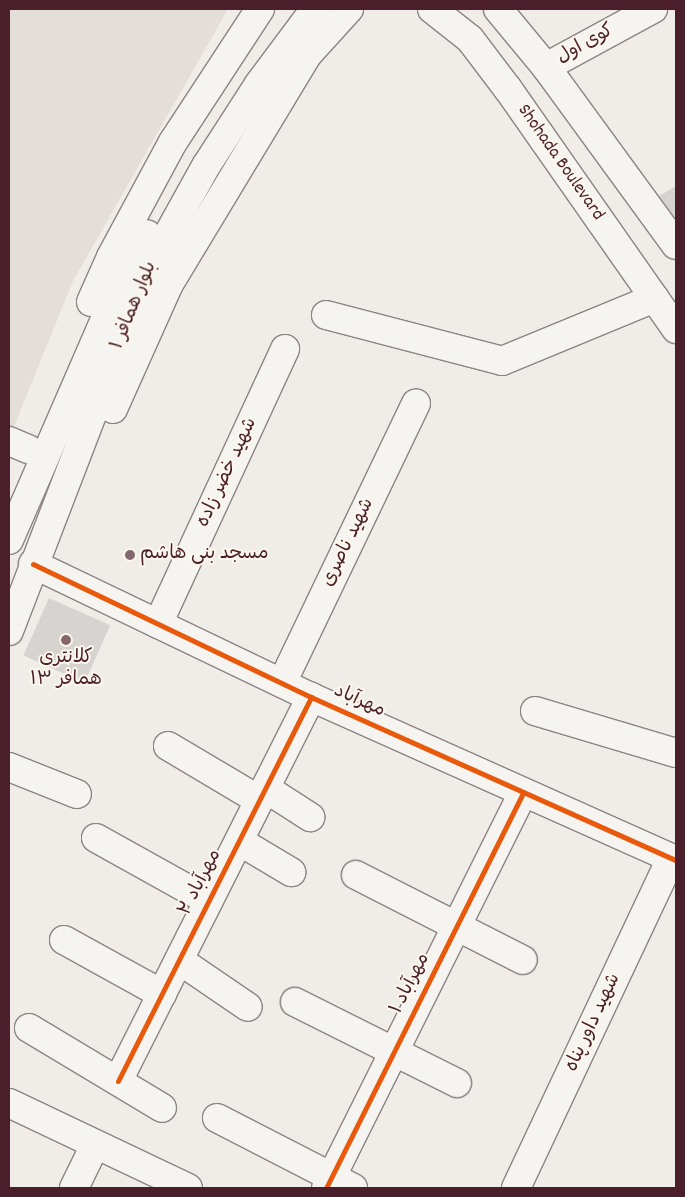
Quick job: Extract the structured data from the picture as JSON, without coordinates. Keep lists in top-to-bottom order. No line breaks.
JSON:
{"streets":{"street":["کوی اول","Shohada Boulevard","بلوار همافر ۱","شهید خضر زاده","شهید ناصری","مهرآباد","مهرآباد ۲","مهرآباد ۱","شهید داور پناه"]},"crossings":[["بلوار همافر ۱","مهرآباد"],["شهید خضر زاده","مهرآباد"],["شهید ناصری","مهرآباد"],["مهرآباد","مهرآباد ۲"],["مهرآباد","مهرآباد ۱"],["مهرآباد","شهید داور پناه"]],"places":["مسجد بنی هاشم","کلانتری ۱۳ همافر"]}
